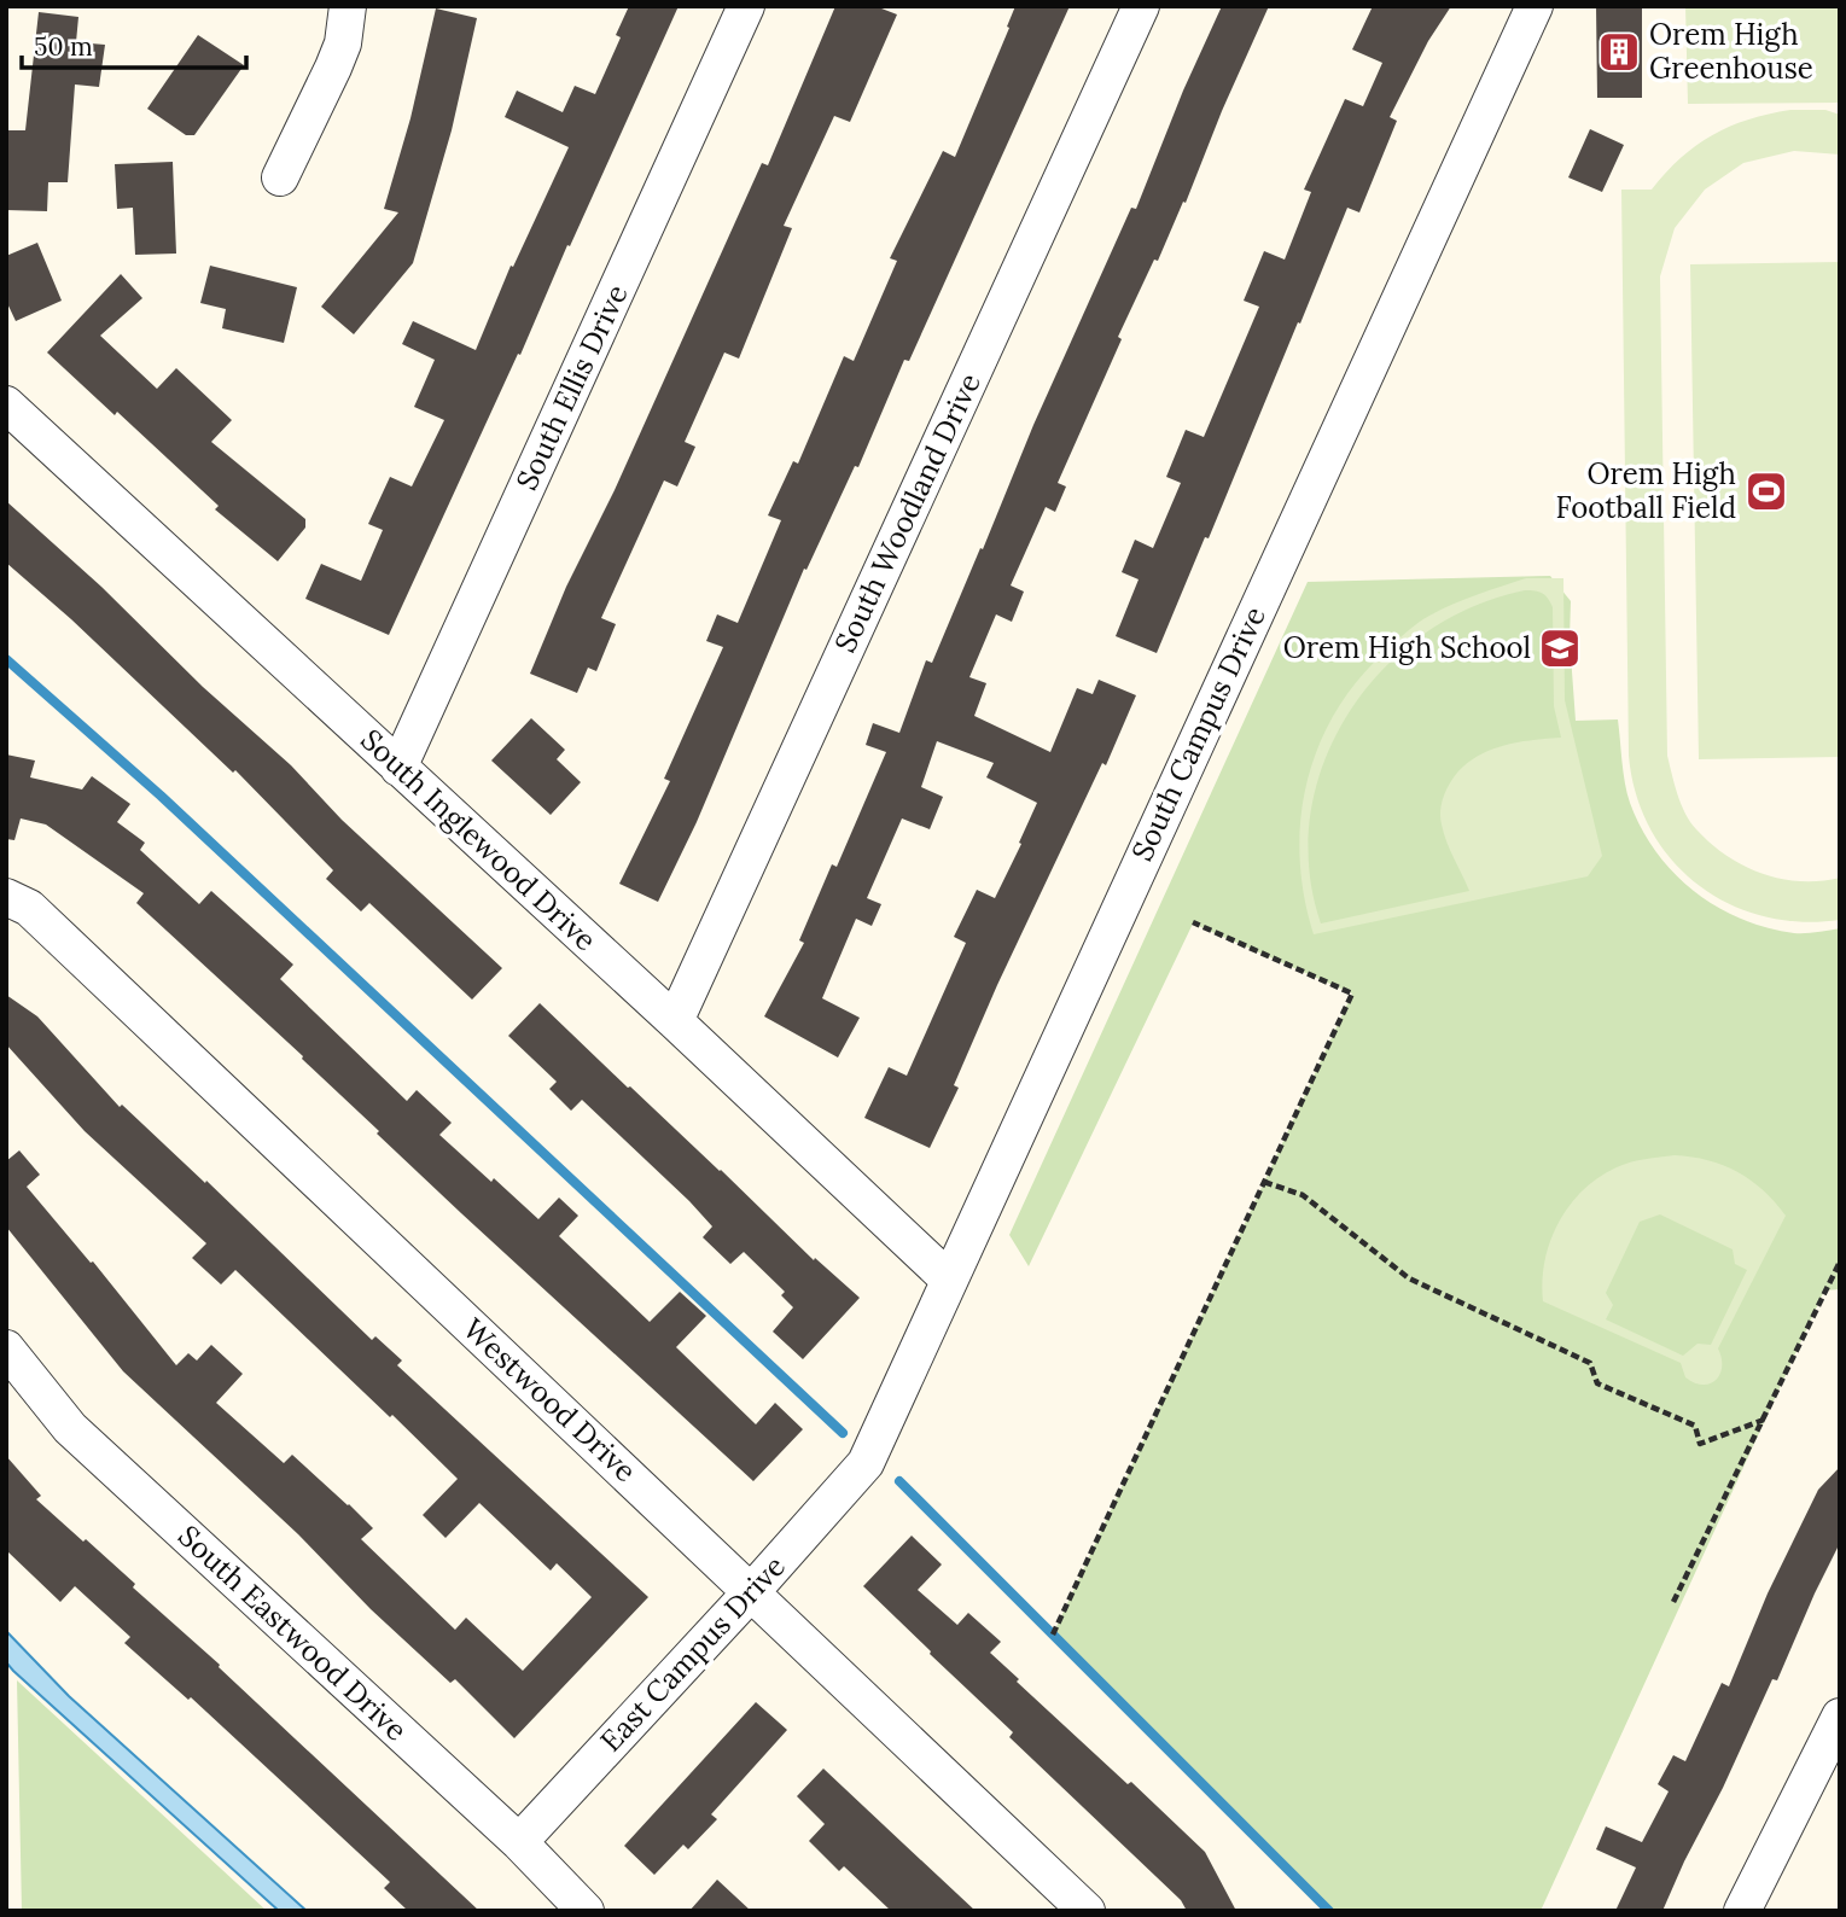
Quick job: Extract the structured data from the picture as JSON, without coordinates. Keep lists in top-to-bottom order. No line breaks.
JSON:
{"streets":{"street":["South Ellis Drive","South Woodland Drive","South Campus Drive","South Inglewood Drive","Westwood Drive","South Eastwood Drive","East Campus Drive"]},"crossings":[["South Ellis Drive","South Inglewood Drive"],["South Woodland Drive","South Inglewood Drive"],["South Campus Drive","South Inglewood Drive"],["South Campus Drive","East Campus Drive"],["Westwood Drive","East Campus Drive"],["South Eastwood Drive","East Campus Drive"]],"places":{"building":["Orem High Greenhouse"],"sports":["Orem High Football Field"],"school or university":["Orem High School"]},"scale_bar":"50 m"}
